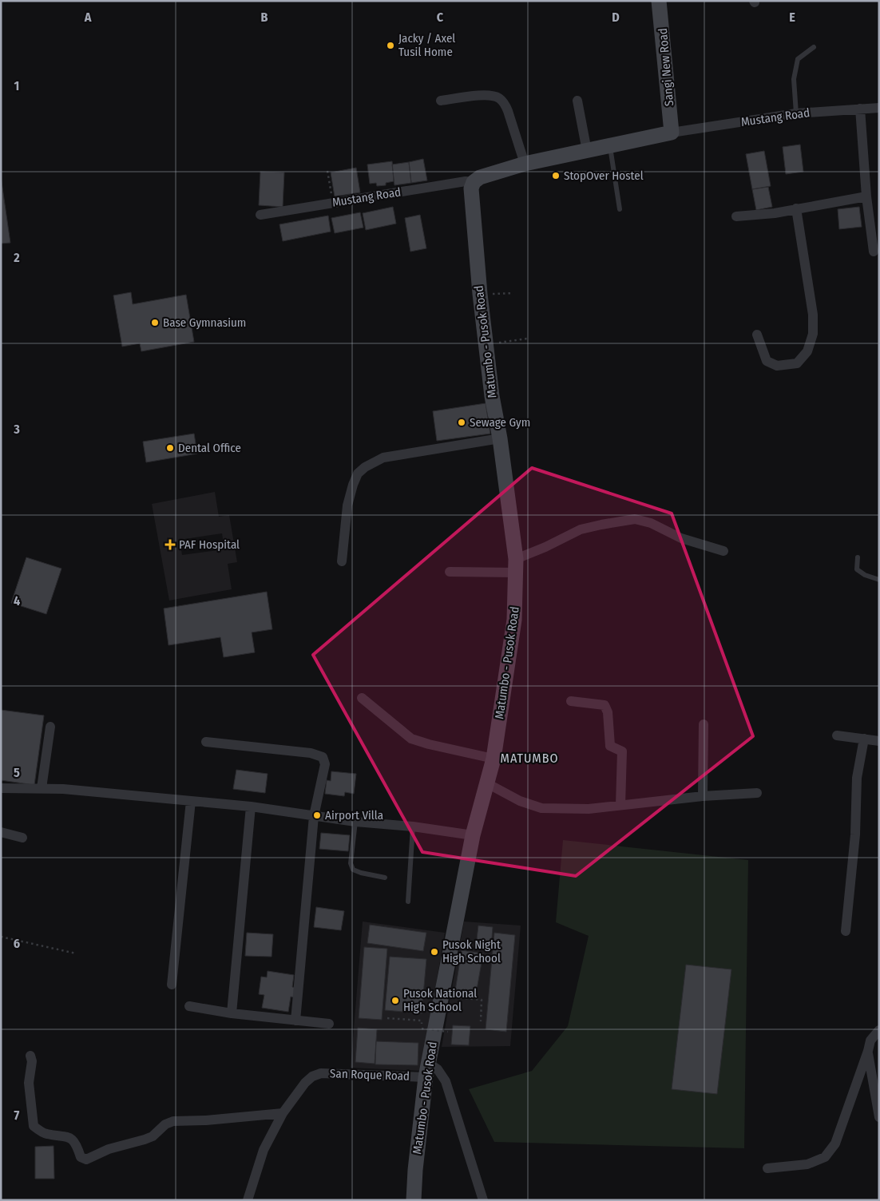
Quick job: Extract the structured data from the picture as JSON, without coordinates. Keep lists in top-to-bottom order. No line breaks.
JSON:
{"streets":{"street":["Sangi New Road","Mustang Road","Matumbo - Pusok Road","San Roque Road"]},"crossings":[["Sangi New Road","Mustang Road"],["Mustang Road","Matumbo - Pusok Road"],["Matumbo - Pusok Road","San Roque Road"]],"districts":["MATUMBO"],"places":{"other":["Jacky / Axel Tusil Home","StopOver Hostel","Base Gymnasium","Sewage Gym","Dental Office","Airport Villa","Pusok Night High School","Pusok National High School"],"health":["PAF Hospital"]},"grid":{"columns":["A","B","C","D","E"],"rows":["1","2","3","4","5","6","7"]}}
